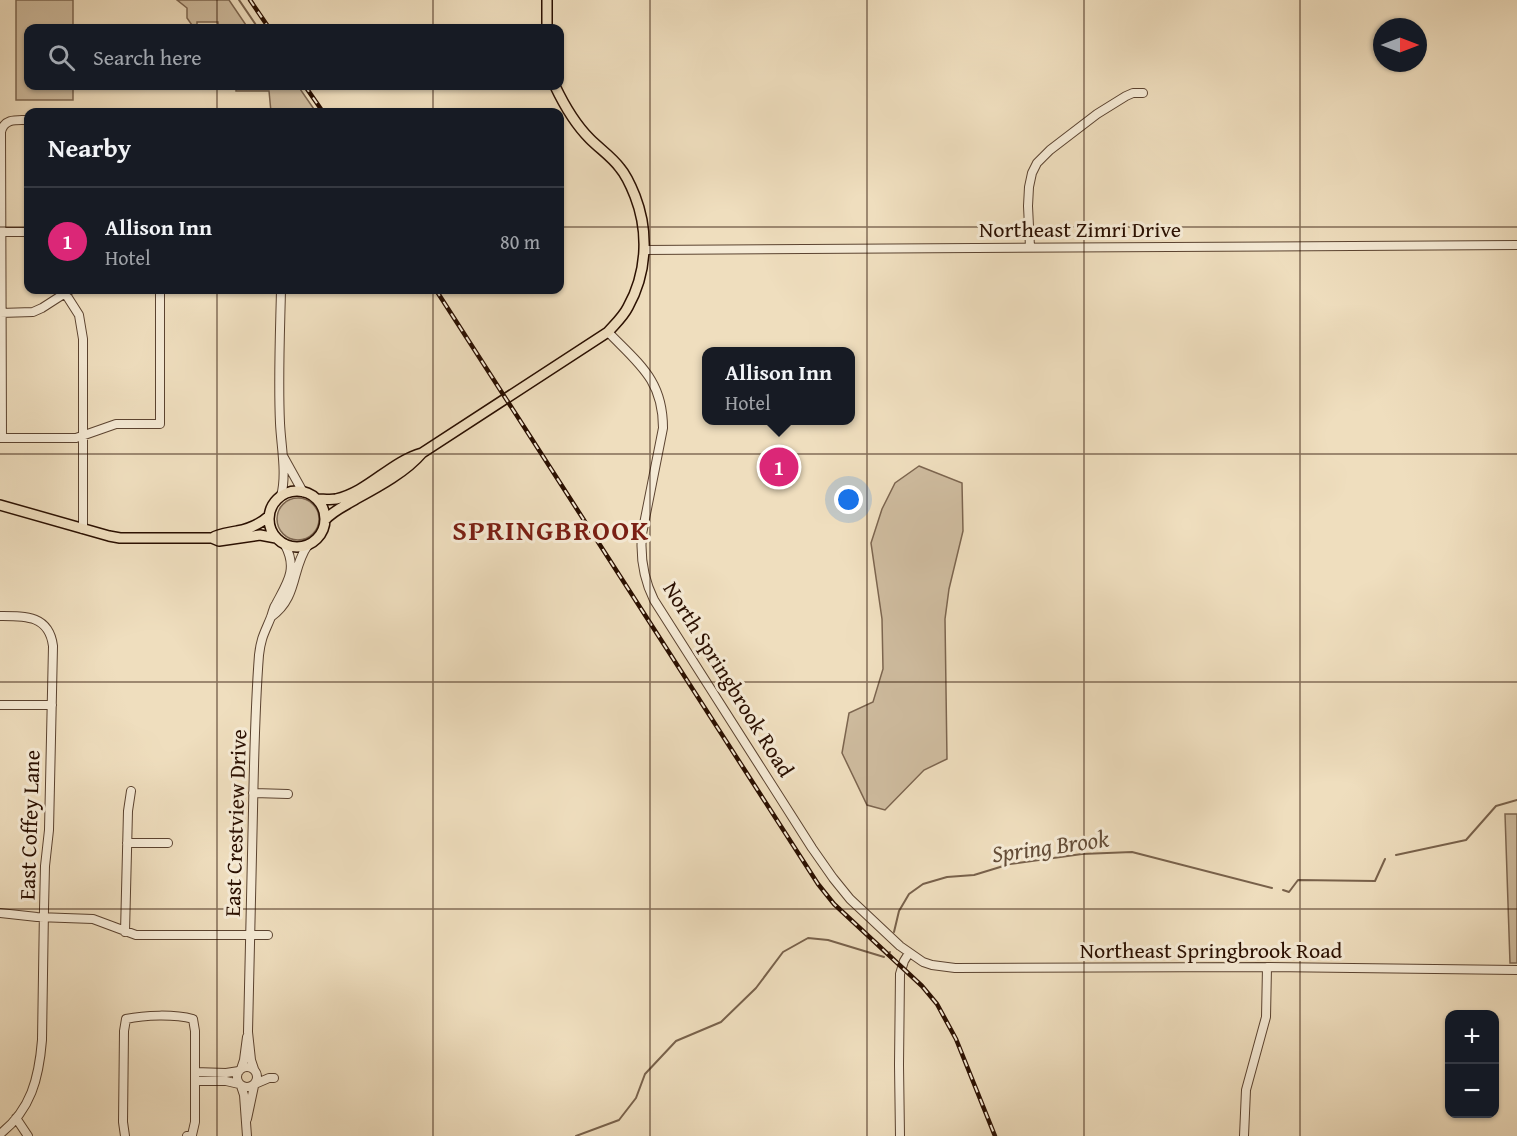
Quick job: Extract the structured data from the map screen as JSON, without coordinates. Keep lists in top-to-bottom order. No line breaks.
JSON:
{"streets":{"street":["Northeast Zimri Drive","North Springbrook Road","East Crestview Drive","East Coffey Lane","Northeast Springbrook Road"]},"crossings":[["North Springbrook Road","Northeast Springbrook Road"]],"districts":["SPRINGBROOK"],"water":["Spring Brook"],"north":"right","page":{"search":"Search here","heading":"Nearby","list":[{"mark":"1","name":"Allison Inn","note":"Hotel","value":"80 m"}],"popup":["Allison Inn","Hotel"],"pins":"1","map_buttons":["+","−"]}}
